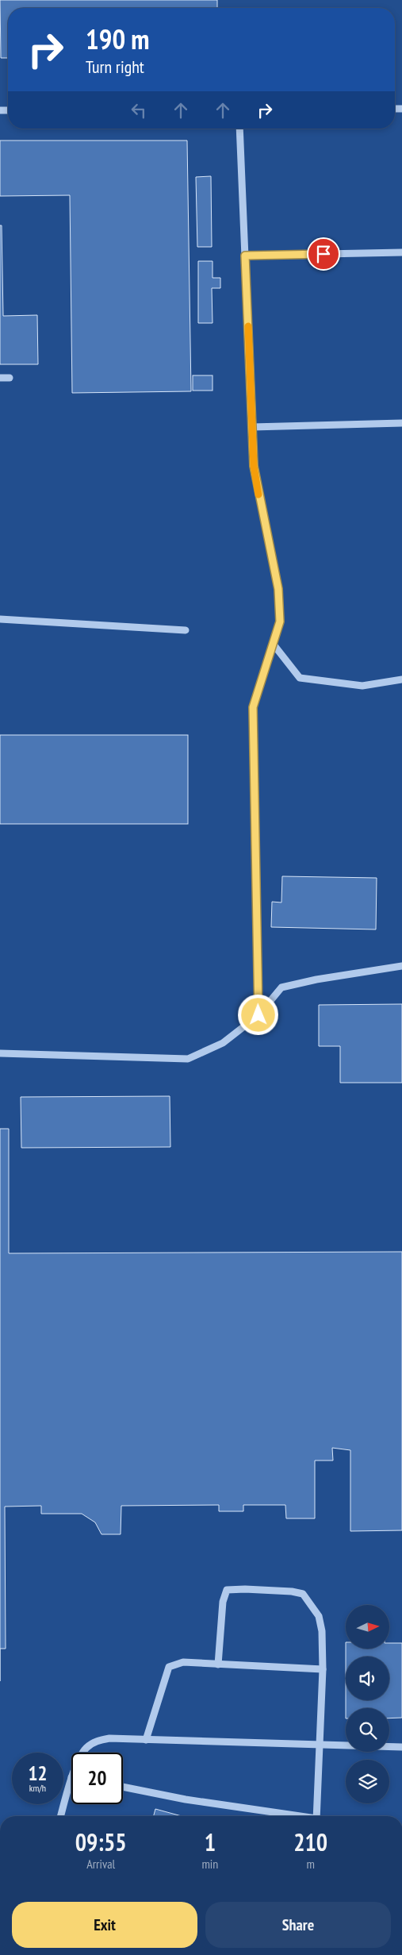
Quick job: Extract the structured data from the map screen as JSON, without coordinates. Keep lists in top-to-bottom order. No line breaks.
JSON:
{"north":"right","page":{"turn":["190 m","Turn right"],"speed":"12 km/h","limit":"20","eta":["09:55","Arrival","1","min","210","m"],"buttons":["Exit","Share"]}}
